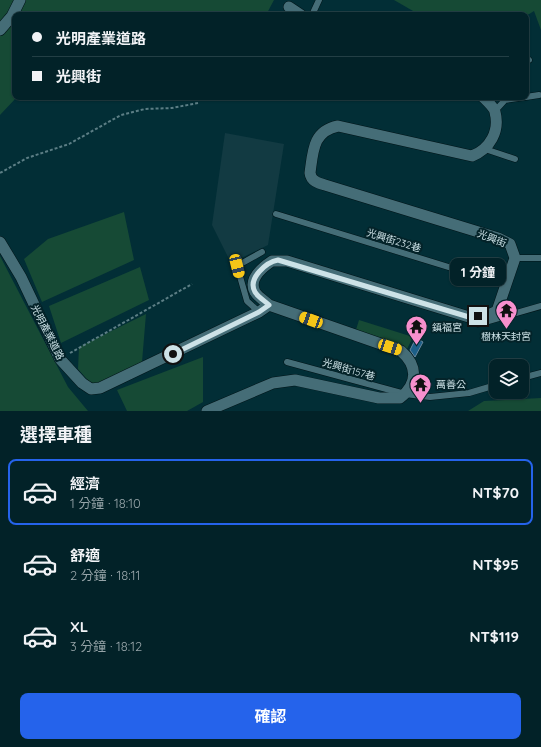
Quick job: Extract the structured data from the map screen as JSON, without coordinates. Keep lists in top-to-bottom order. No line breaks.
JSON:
{"streets":{"street":["光興街","光明產業道路"],"lane":["光興街232巷","光興街157巷"]},"crossings":[["光興街","光興街232巷"],["光興街","光明產業道路"],["光興街","光興街157巷"]],"places":{"temple":["樹林天封宮","鎮福宮","萬善公"]},"page":{"banner":["光明產業道路","光興街"],"bubble":"1 分鐘","heading":"選擇車種","list":[{"name":"經濟","note":"1 分鐘 · 18:10","value":"NT$70"},{"name":"舒適","note":"2 分鐘 · 18:11","value":"NT$95"},{"name":"XL","note":"3 分鐘 · 18:12","value":"NT$119"}],"buttons":"確認"}}
